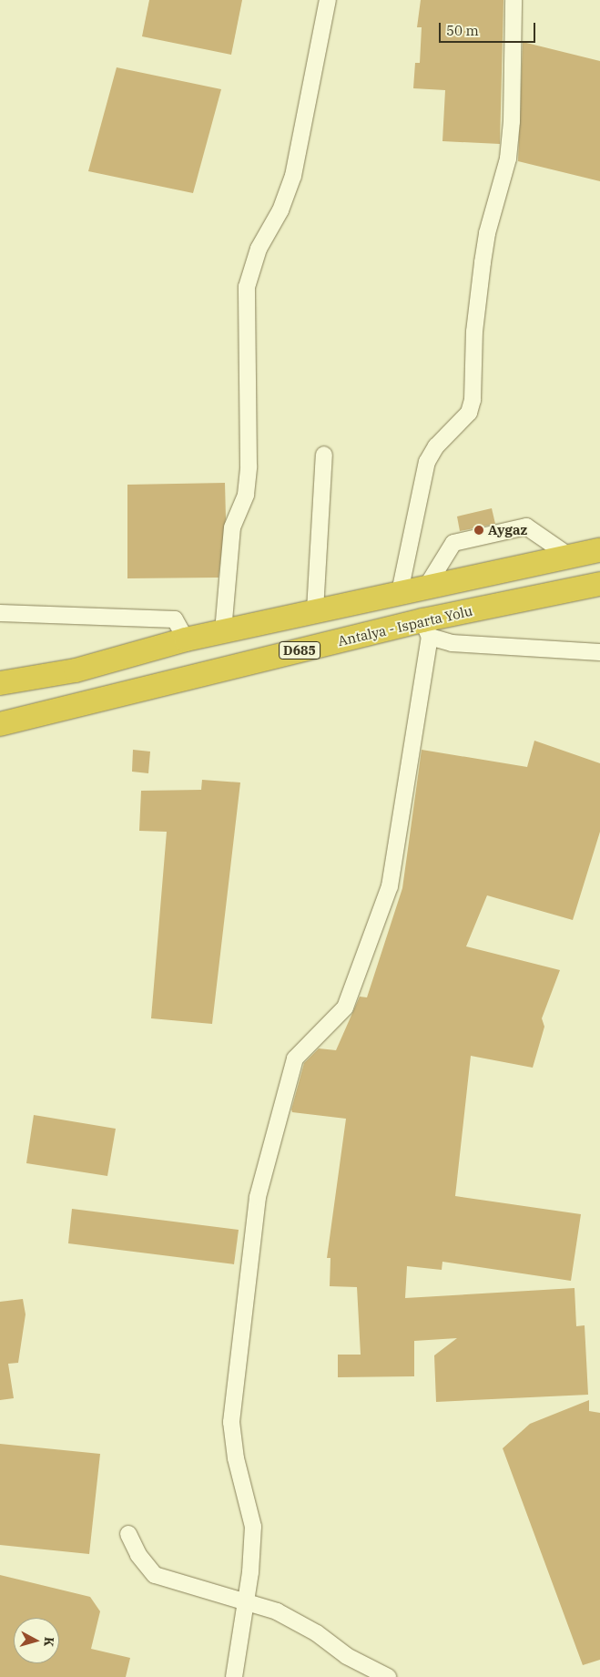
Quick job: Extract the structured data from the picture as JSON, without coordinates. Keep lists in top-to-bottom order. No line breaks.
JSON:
{"streets":{"highway":["Antalya - Isparta Yolu","D685"]},"places":["Aygaz"],"scale_bar":"50 m","north":"right"}
